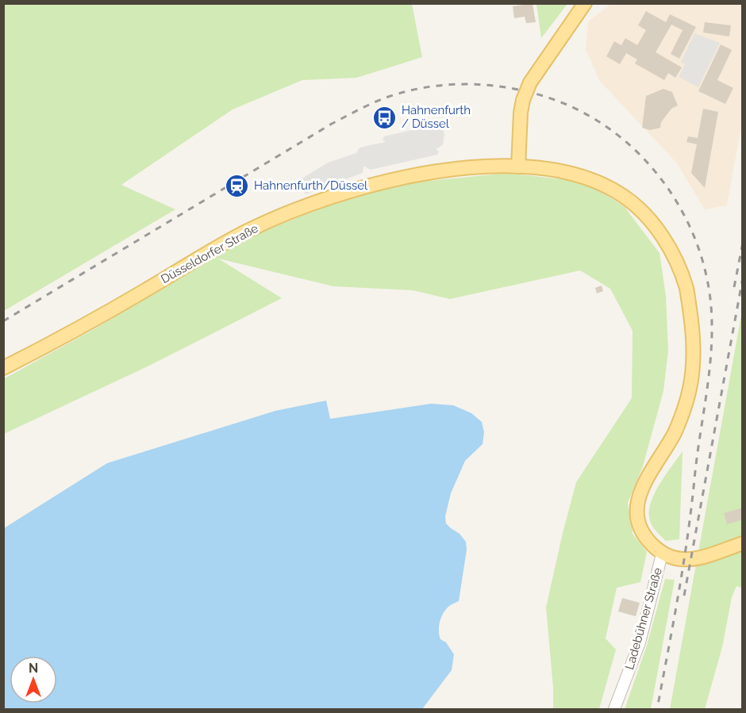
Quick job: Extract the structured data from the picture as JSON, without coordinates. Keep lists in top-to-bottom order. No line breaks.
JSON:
{"streets":{"main road":["Düsseldorfer Straße"],"street":["Ladebühner Straße"]},"crossings":[["Düsseldorfer Straße","Ladebühner Straße"]],"places":{"bus stop":["Hahnenfurth / Düssel"],"station":["Hahnenfurth/Düssel"]},"north":"top"}
